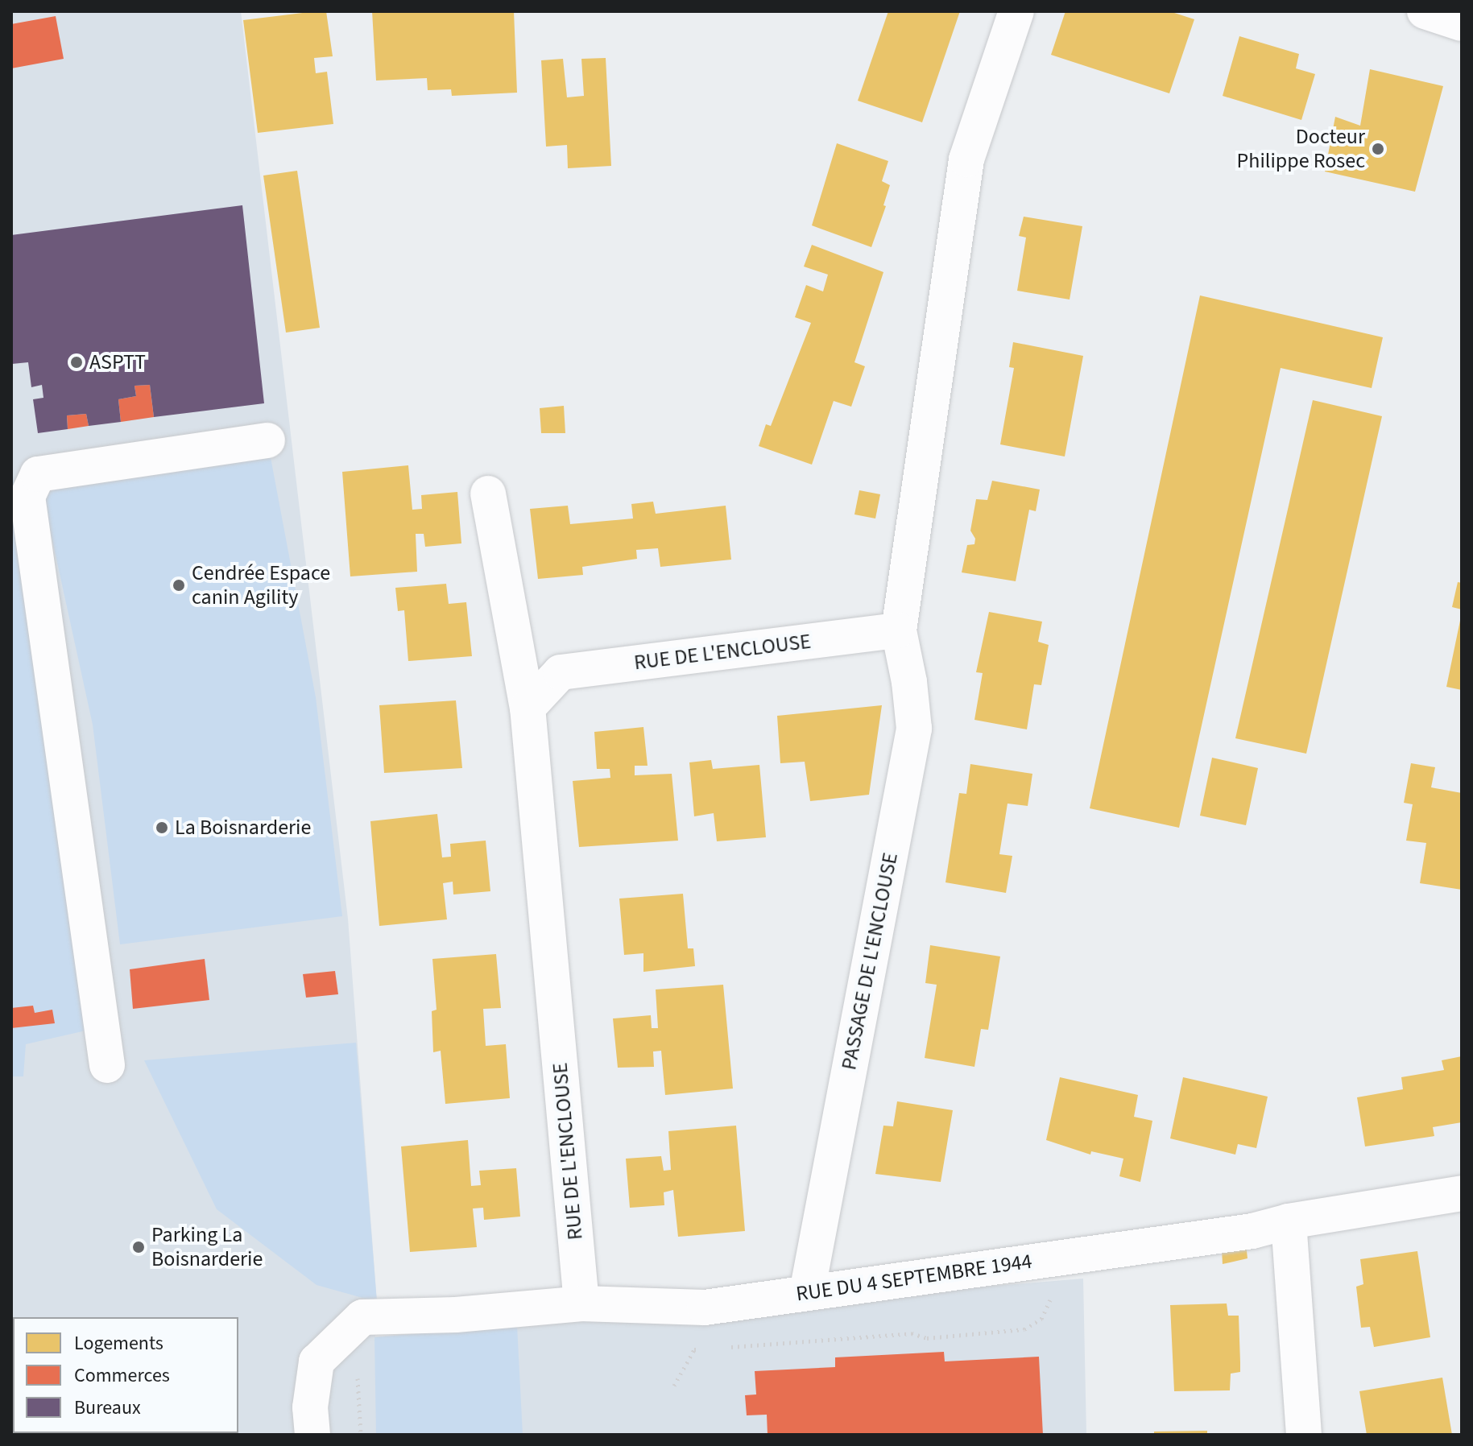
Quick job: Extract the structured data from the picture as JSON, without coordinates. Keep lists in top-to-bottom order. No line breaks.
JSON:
{"streets":{"street":["RUE DE L'ENCLOUSE","PASSAGE DE L'ENCLOUSE","RUE DU 4 SEPTEMBRE 1944"]},"crossings":[["RUE DE L'ENCLOUSE","PASSAGE DE L'ENCLOUSE"],["RUE DE L'ENCLOUSE","RUE DU 4 SEPTEMBRE 1944"],["PASSAGE DE L'ENCLOUSE","RUE DU 4 SEPTEMBRE 1944"]],"places":["Docteur Philippe Rosec","ASPTT","Cendrée Espace canin Agility","La Boisnarderie","Parking La Boisnarderie"],"legend":["Logements","Commerces","Bureaux"]}
